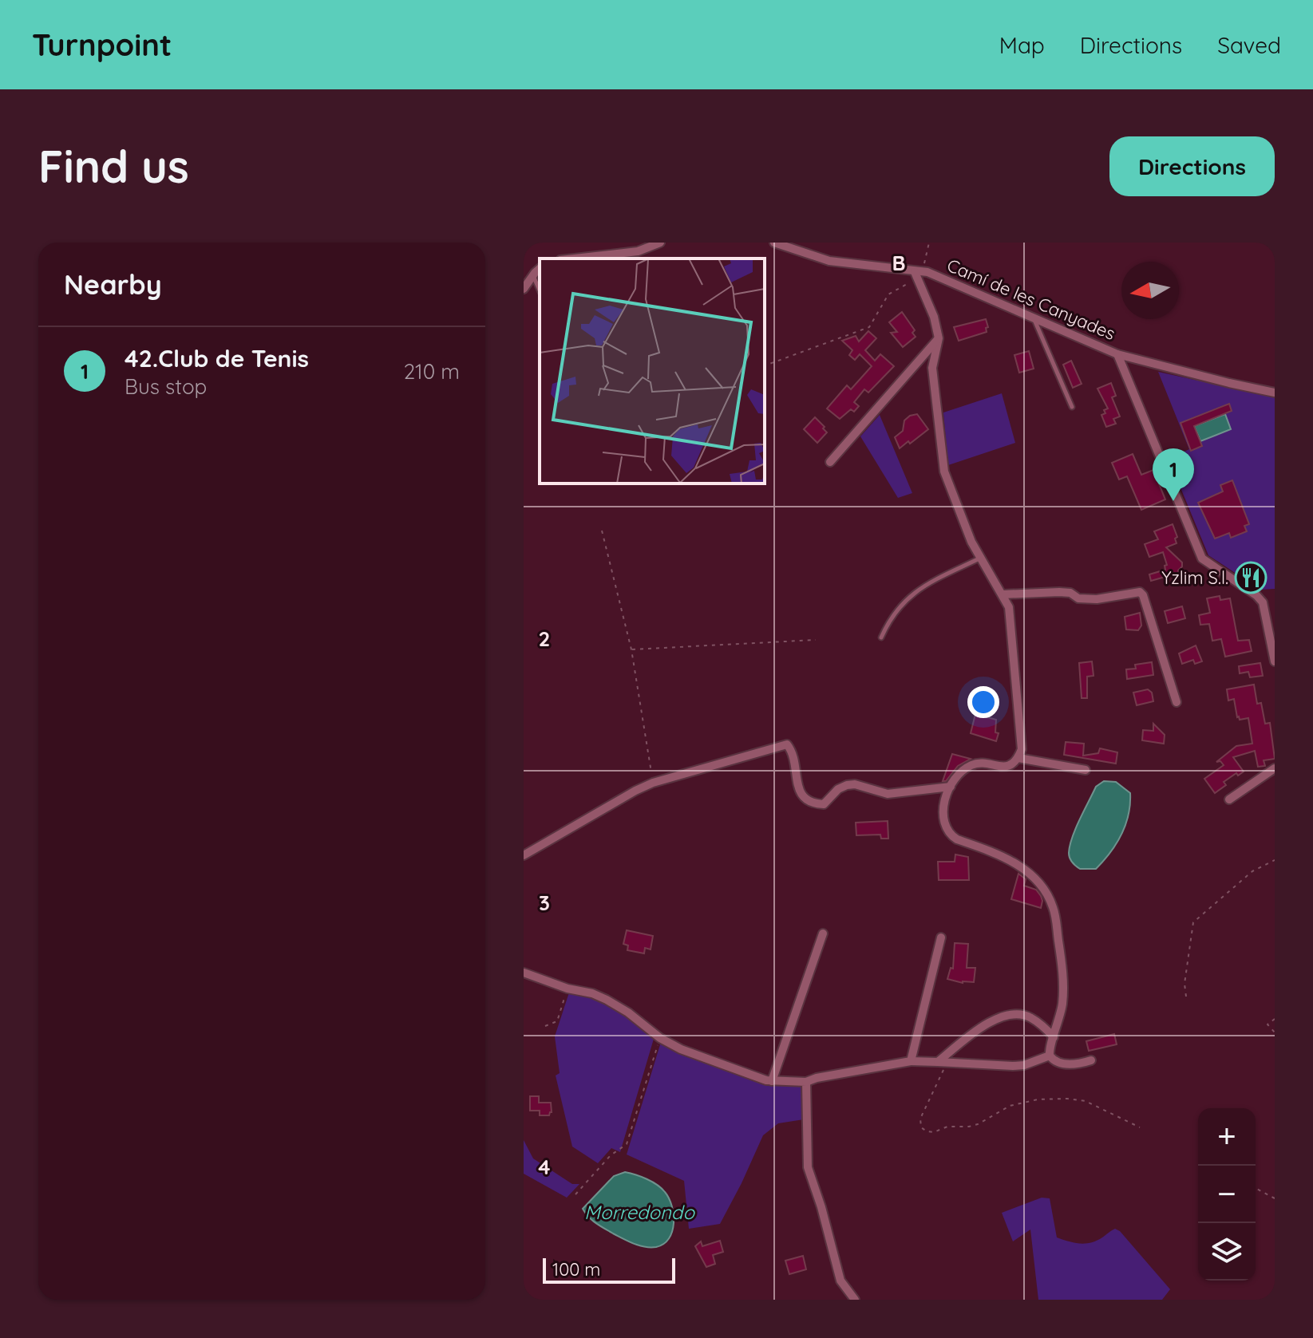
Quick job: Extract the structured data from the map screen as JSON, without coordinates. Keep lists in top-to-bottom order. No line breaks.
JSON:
{"streets":{"street":["Camí de les Canyades"]},"water":["Morredondo"],"places":{"restaurant":["Yzlim S.l."]},"scale_bar":"100 m","north":"left","page":{"header":"Turnpoint","nav":["Map","Directions","Saved"],"buttons":"Directions","title":"Find us","heading":"Nearby","list":[{"mark":"1","name":"42.Club de Tenis","note":"Bus stop","value":"210 m"}],"pins":"1","map_buttons":["+","−"],"scale":"100 m"},"grid":{"columns":["B"],"rows":["2","3","4"]}}
